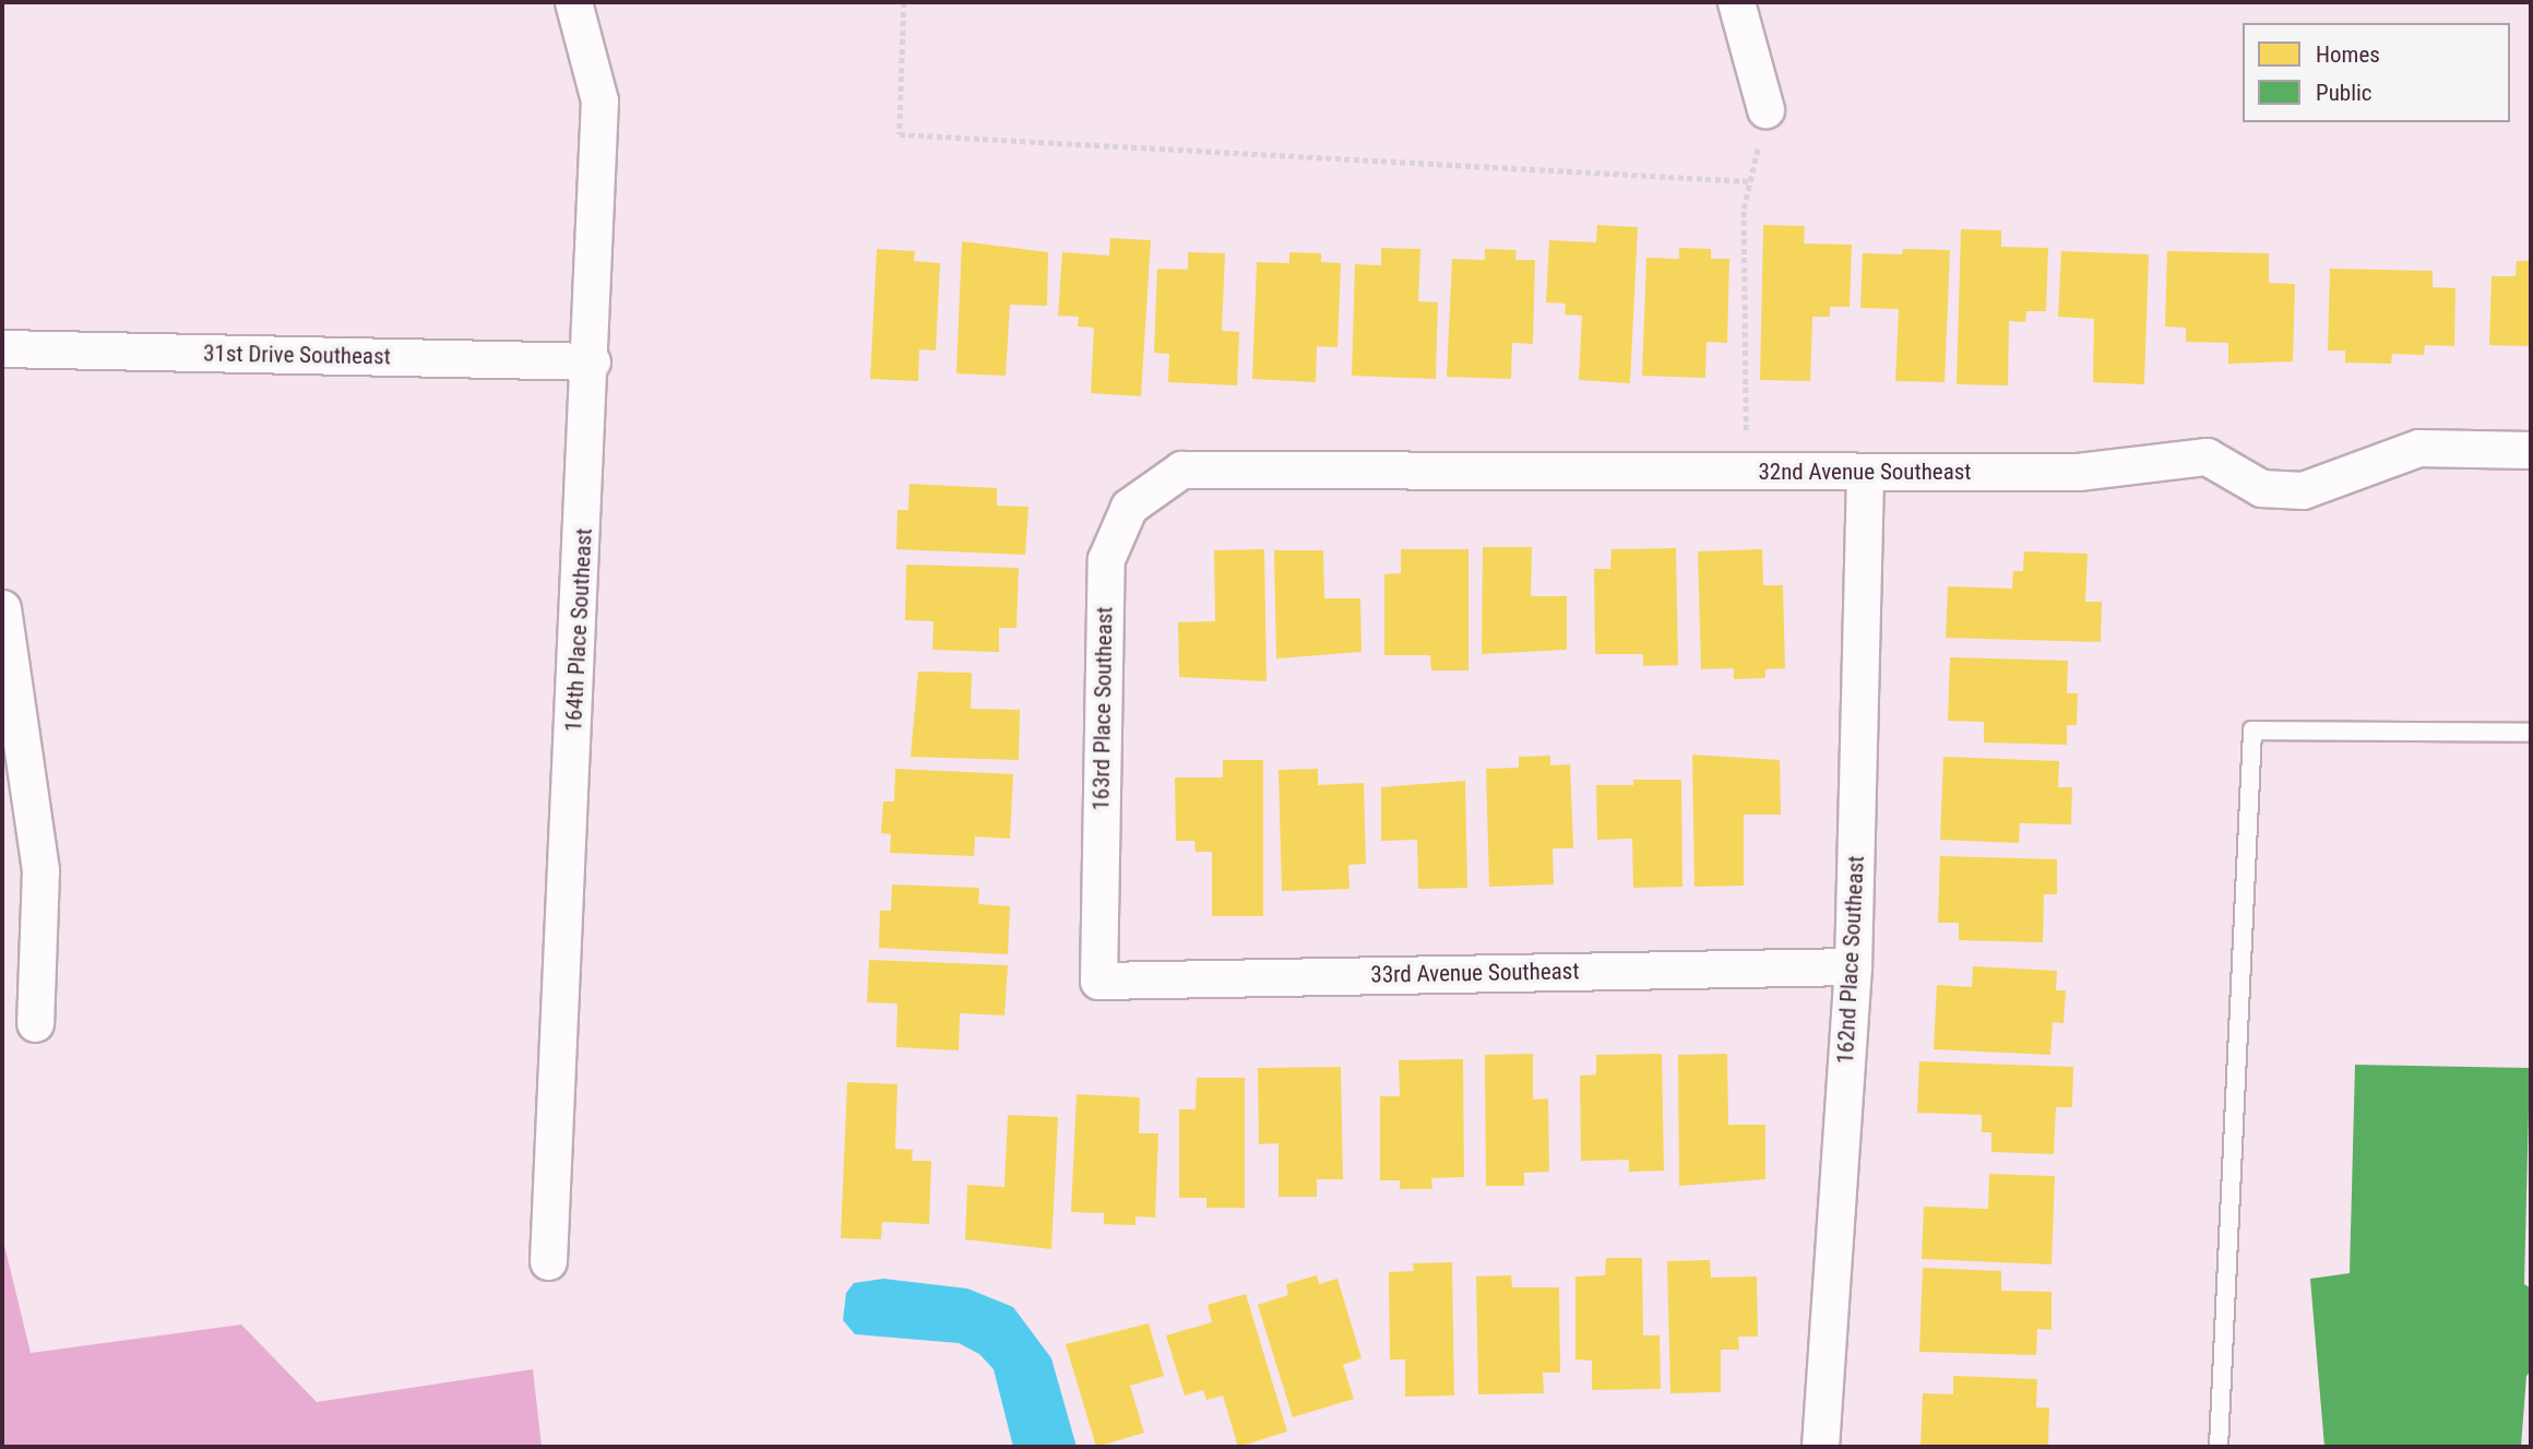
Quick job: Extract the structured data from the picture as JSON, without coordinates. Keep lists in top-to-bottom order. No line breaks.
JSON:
{"streets":{"street":["31st Drive Southeast","32nd Avenue Southeast","164th Place Southeast","163rd Place Southeast","162nd Place Southeast","33rd Avenue Southeast"]},"crossings":[["31st Drive Southeast","164th Place Southeast"],["32nd Avenue Southeast","163rd Place Southeast"],["32nd Avenue Southeast","162nd Place Southeast"],["163rd Place Southeast","33rd Avenue Southeast"],["162nd Place Southeast","33rd Avenue Southeast"]],"legend":["Homes","Public"]}
